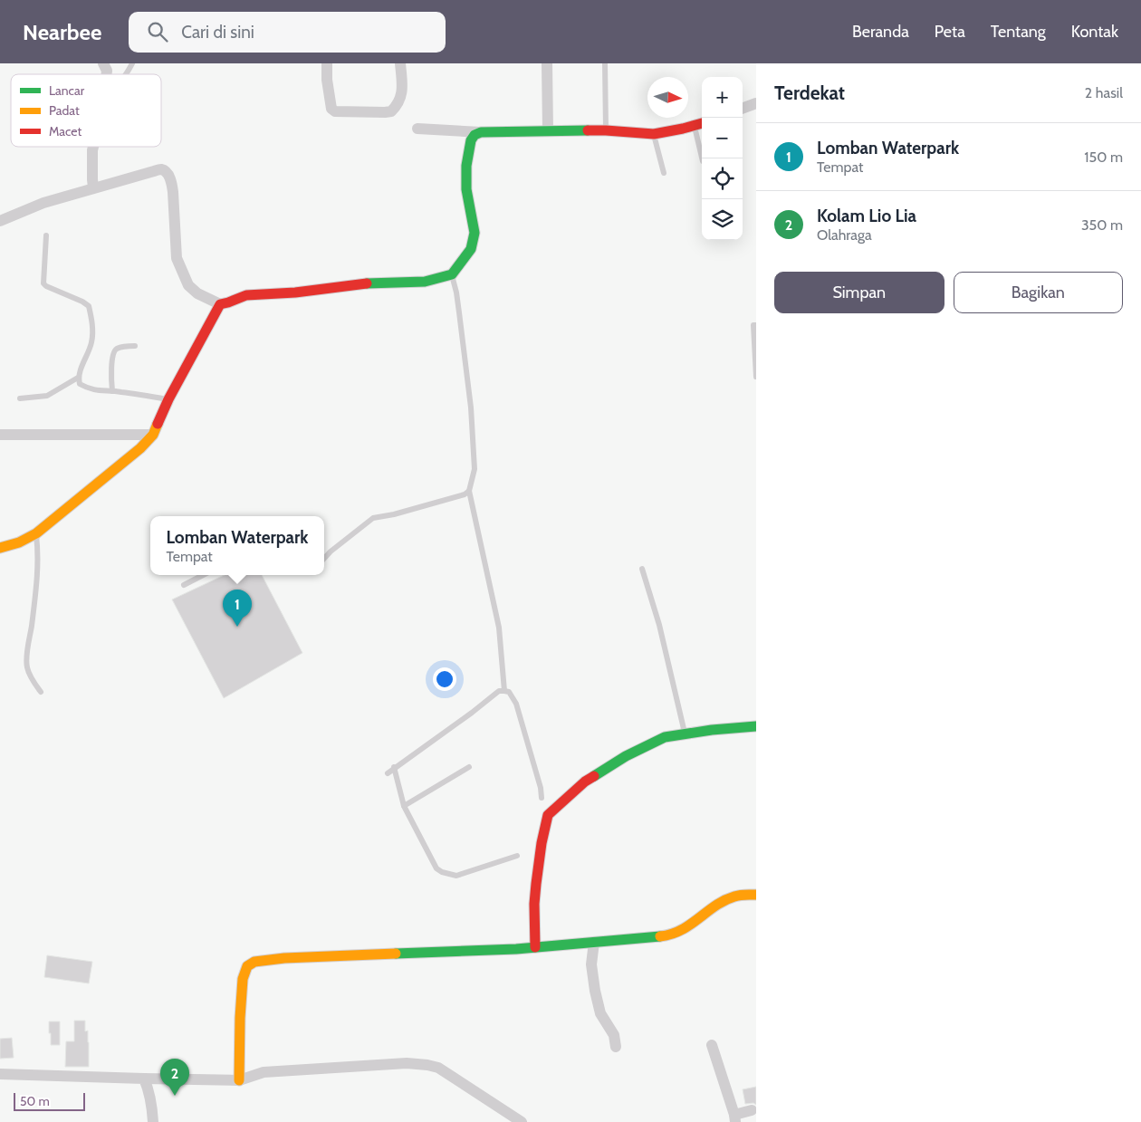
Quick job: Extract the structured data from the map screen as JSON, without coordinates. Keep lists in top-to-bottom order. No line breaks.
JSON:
{"legend":["Lancar","Padat","Macet"],"scale_bar":"50 m","north":"right","page":{"header":"Nearbee","search":"Cari di sini","nav":["Beranda","Peta","Tentang","Kontak"],"heading":["Terdekat","2 hasil"],"map_buttons":["+","−"],"list":[{"mark":"1","name":"Lomban Waterpark","note":"Tempat","value":"150 m"},{"mark":"2","name":"Kolam Lio Lia","note":"Olahraga","value":"350 m"}],"buttons":["Simpan","Bagikan"],"popup":["Lomban Waterpark","Tempat"],"pins":["1","2"],"scale":"50 m"}}
